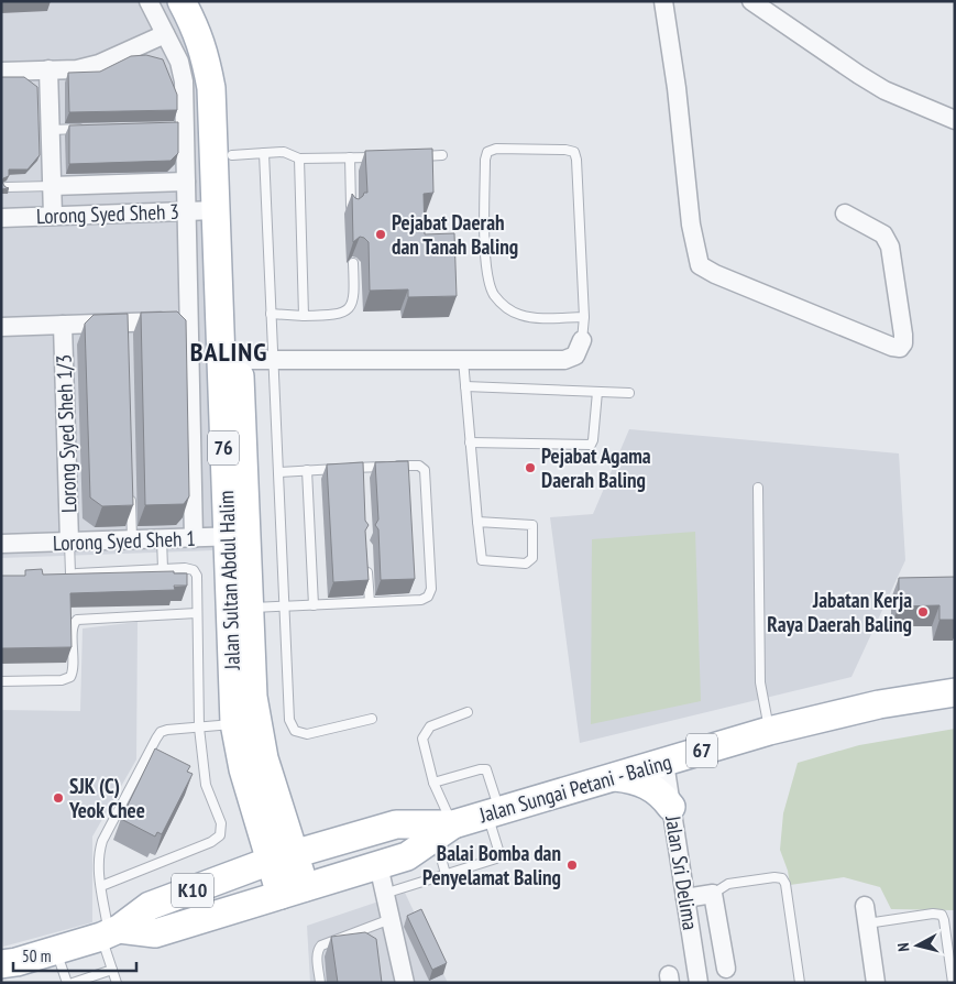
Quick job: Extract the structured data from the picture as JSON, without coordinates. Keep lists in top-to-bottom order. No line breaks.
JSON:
{"streets":{"main road":["76","Jalan Sultan Abdul Halim","67","Jalan Sungai Petani - Baling","K10"],"street":["Lorong Syed Sheh 3","Lorong Syed Sheh 1/3","Lorong Syed Sheh 1","Jalan Sri Delima"]},"crossings":[["Lorong Syed Sheh 3","Jalan Sultan Abdul Halim"],["Lorong Syed Sheh 1/3","Lorong Syed Sheh 1"],["Lorong Syed Sheh 1","Jalan Sultan Abdul Halim"],["Jalan Sultan Abdul Halim","Jalan Sungai Petani - Baling"],["Jalan Sultan Abdul Halim","K10"],["Jalan Sungai Petani - Baling","Jalan Sri Delima"],["Jalan Sungai Petani - Baling","K10"]],"districts":["BALING"],"places":["Pejabat Daerah dan Tanah Baling","Pejabat Agama Daerah Baling","Jabatan Kerja Raya Daerah Baling","SJK (C) Yeok Chee","Balai Bomba dan Penyelamat Baling"],"scale_bar":"50 m","north":"left"}
